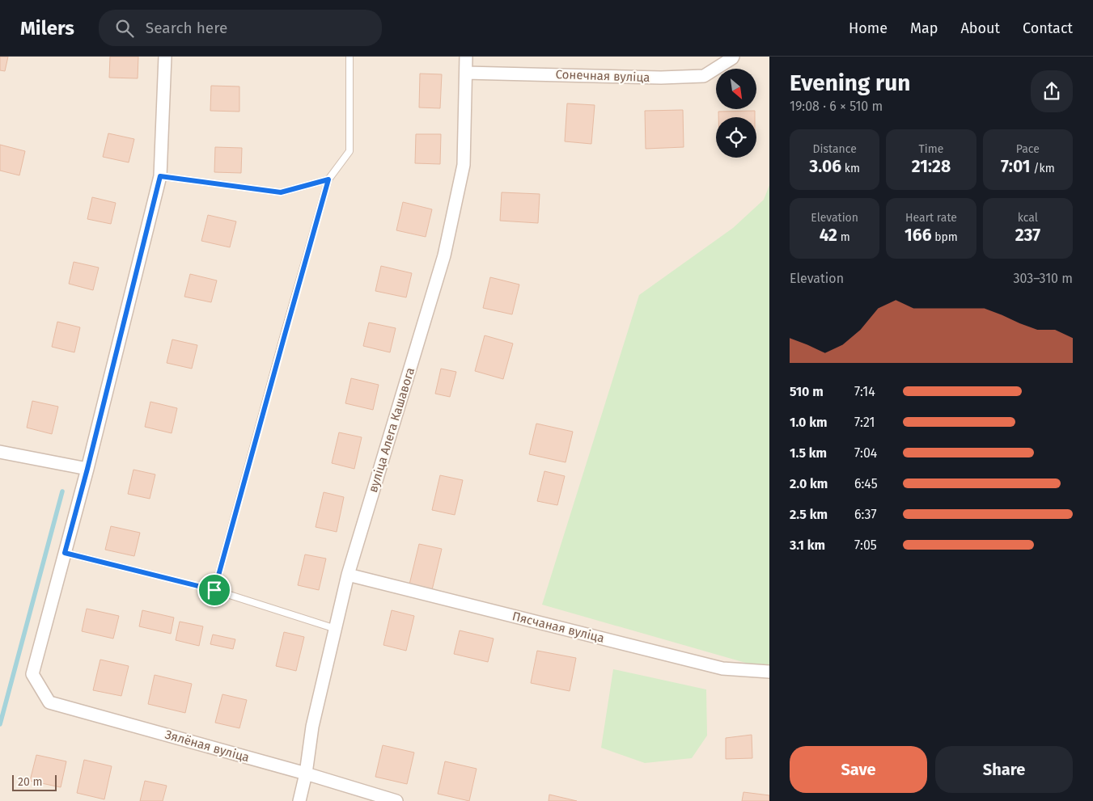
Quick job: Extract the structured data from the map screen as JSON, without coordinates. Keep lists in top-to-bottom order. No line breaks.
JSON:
{"streets":{"street":["Сонечная вуліца","вуліца Алега Кашавога","Пясчаная вуліца","Зялёная вуліца"]},"crossings":[["Сонечная вуліца","вуліца Алега Кашавога"],["вуліца Алега Кашавога","Пясчаная вуліца"],["вуліца Алега Кашавога","Зялёная вуліца"]],"scale_bar":"20 m","north":"bottom right","page":{"header":"Milers","search":"Search here","nav":["Home","Map","About","Contact"],"heading":["Evening run","19:08 · 6 × 510 m"],"stats":[["Distance","3.06 km"],["Time","21:28"],["Pace","7:01 /km"],["Elevation","42 m"],["Heart rate","166 bpm"],["kcal","237"]],"chart":["Elevation","303–310 m"],"list":[{"name":"510 m","note":"7:14"},{"name":"1.0 km","note":"7:21"},{"name":"1.5 km","note":"7:04"},{"name":"2.0 km","note":"6:45"},{"name":"2.5 km","note":"6:37"},{"name":"3.1 km","note":"7:05"}],"buttons":["Save","Share"],"scale":"20 m"}}
